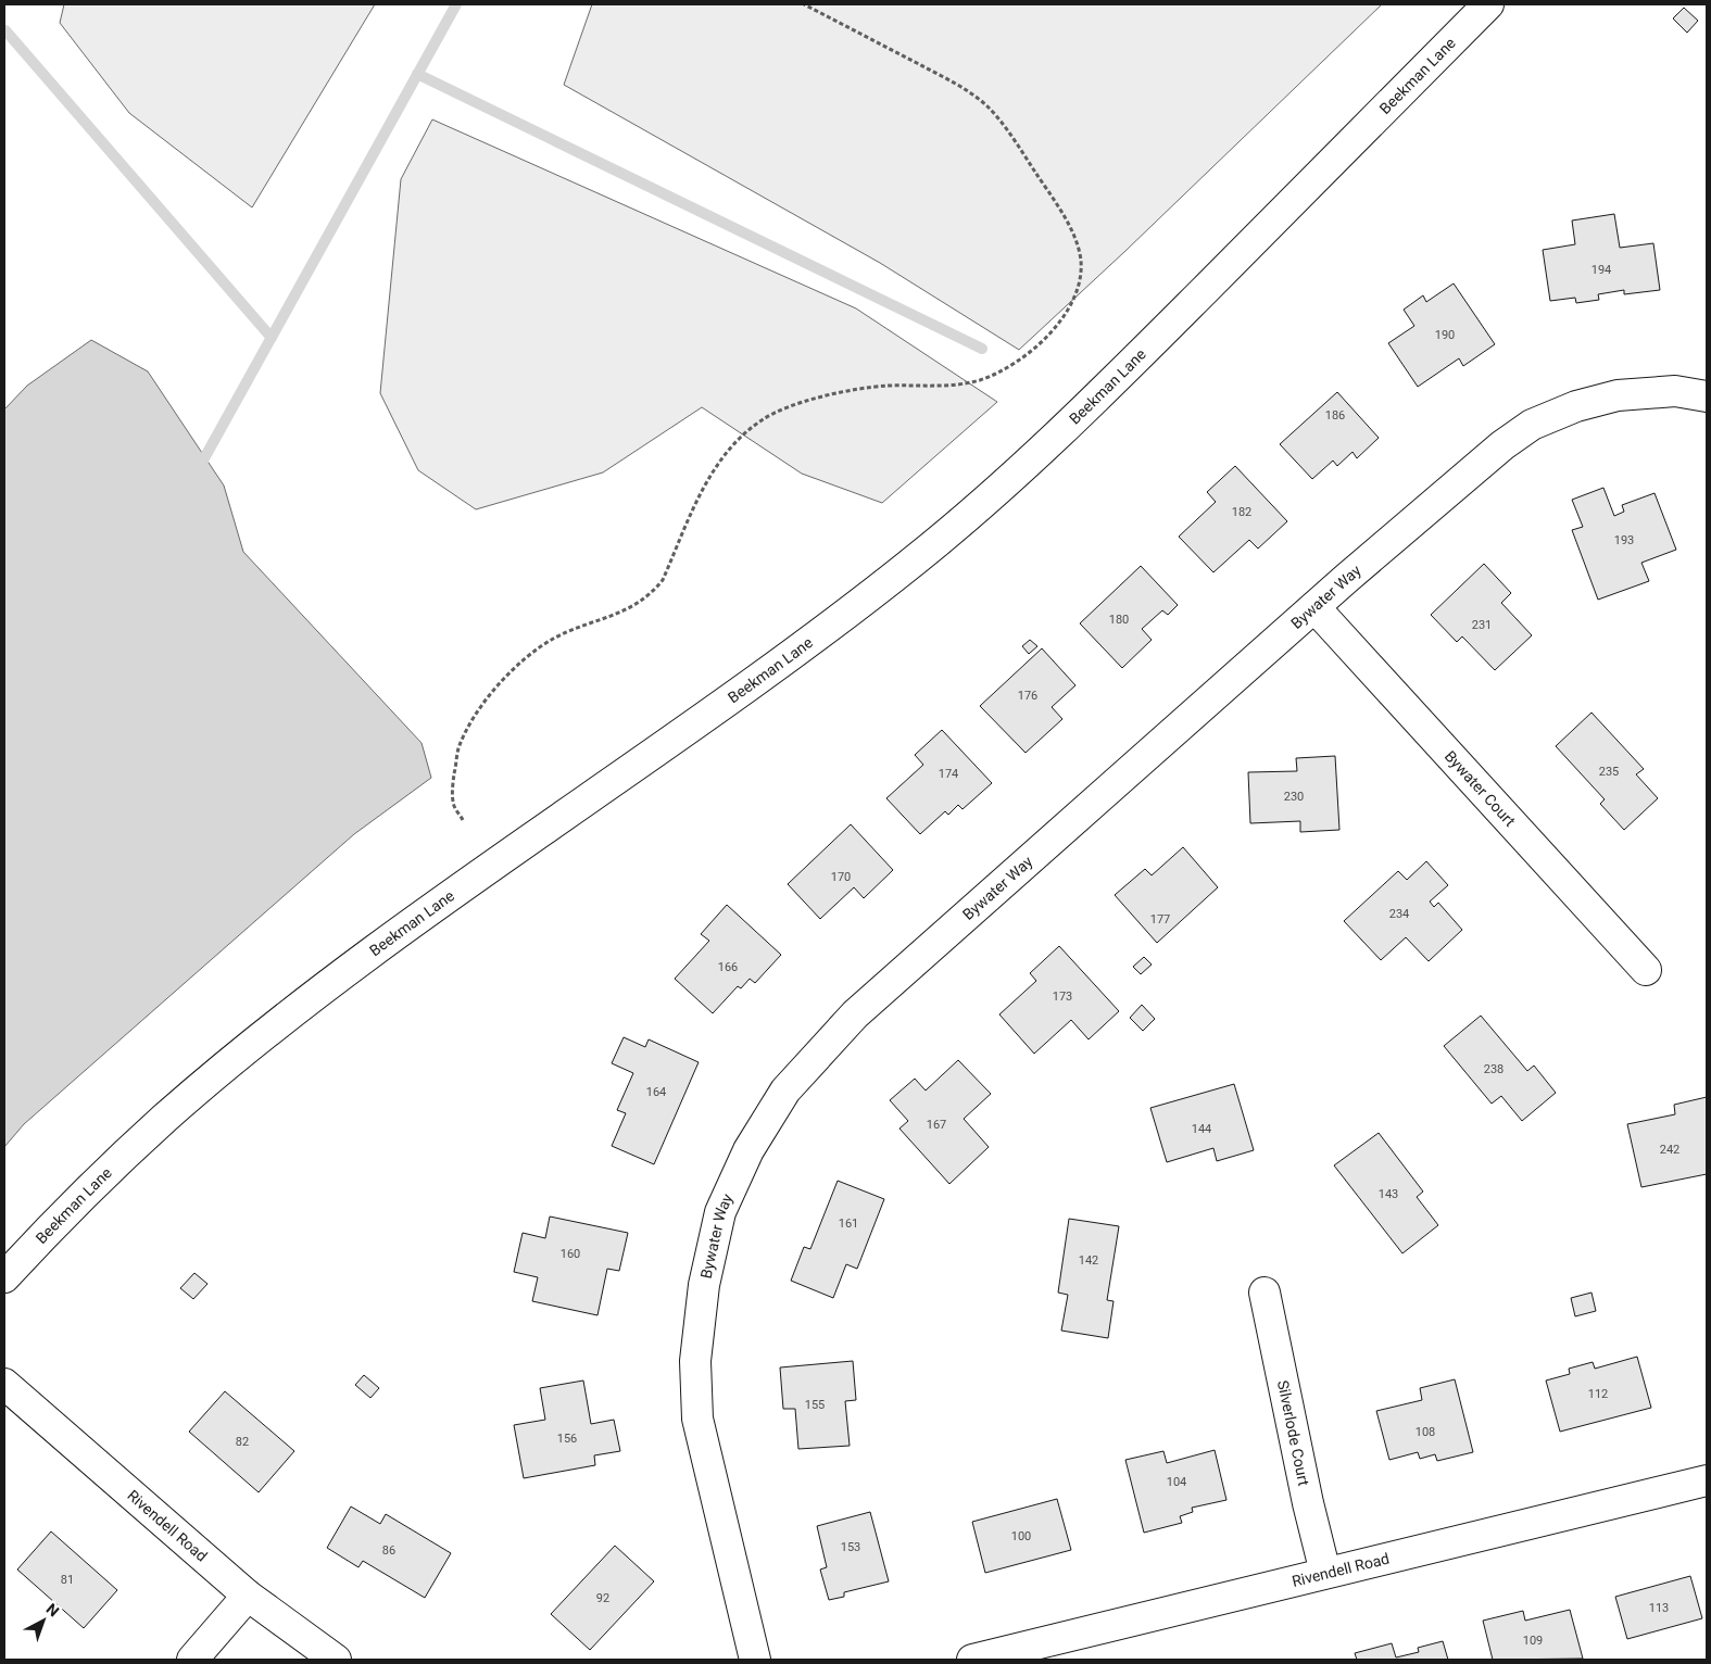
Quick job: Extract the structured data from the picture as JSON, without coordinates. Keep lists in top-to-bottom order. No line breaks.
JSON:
{"streets":{"street":["Beekman Lane","Bywater Way","Bywater Court","Silverlode Court","Rivendell Road"]},"crossings":[["Bywater Way","Bywater Court"],["Silverlode Court","Rivendell Road"]],"house_numbers":["194","190","186","182","193","180","231","176","235","174","230","170","234","177","166","173","238","164","167","144","242","143","161","160","142","112","155","108","156","82","104","100","153","86","81","92","113","109"],"north":"top right"}
